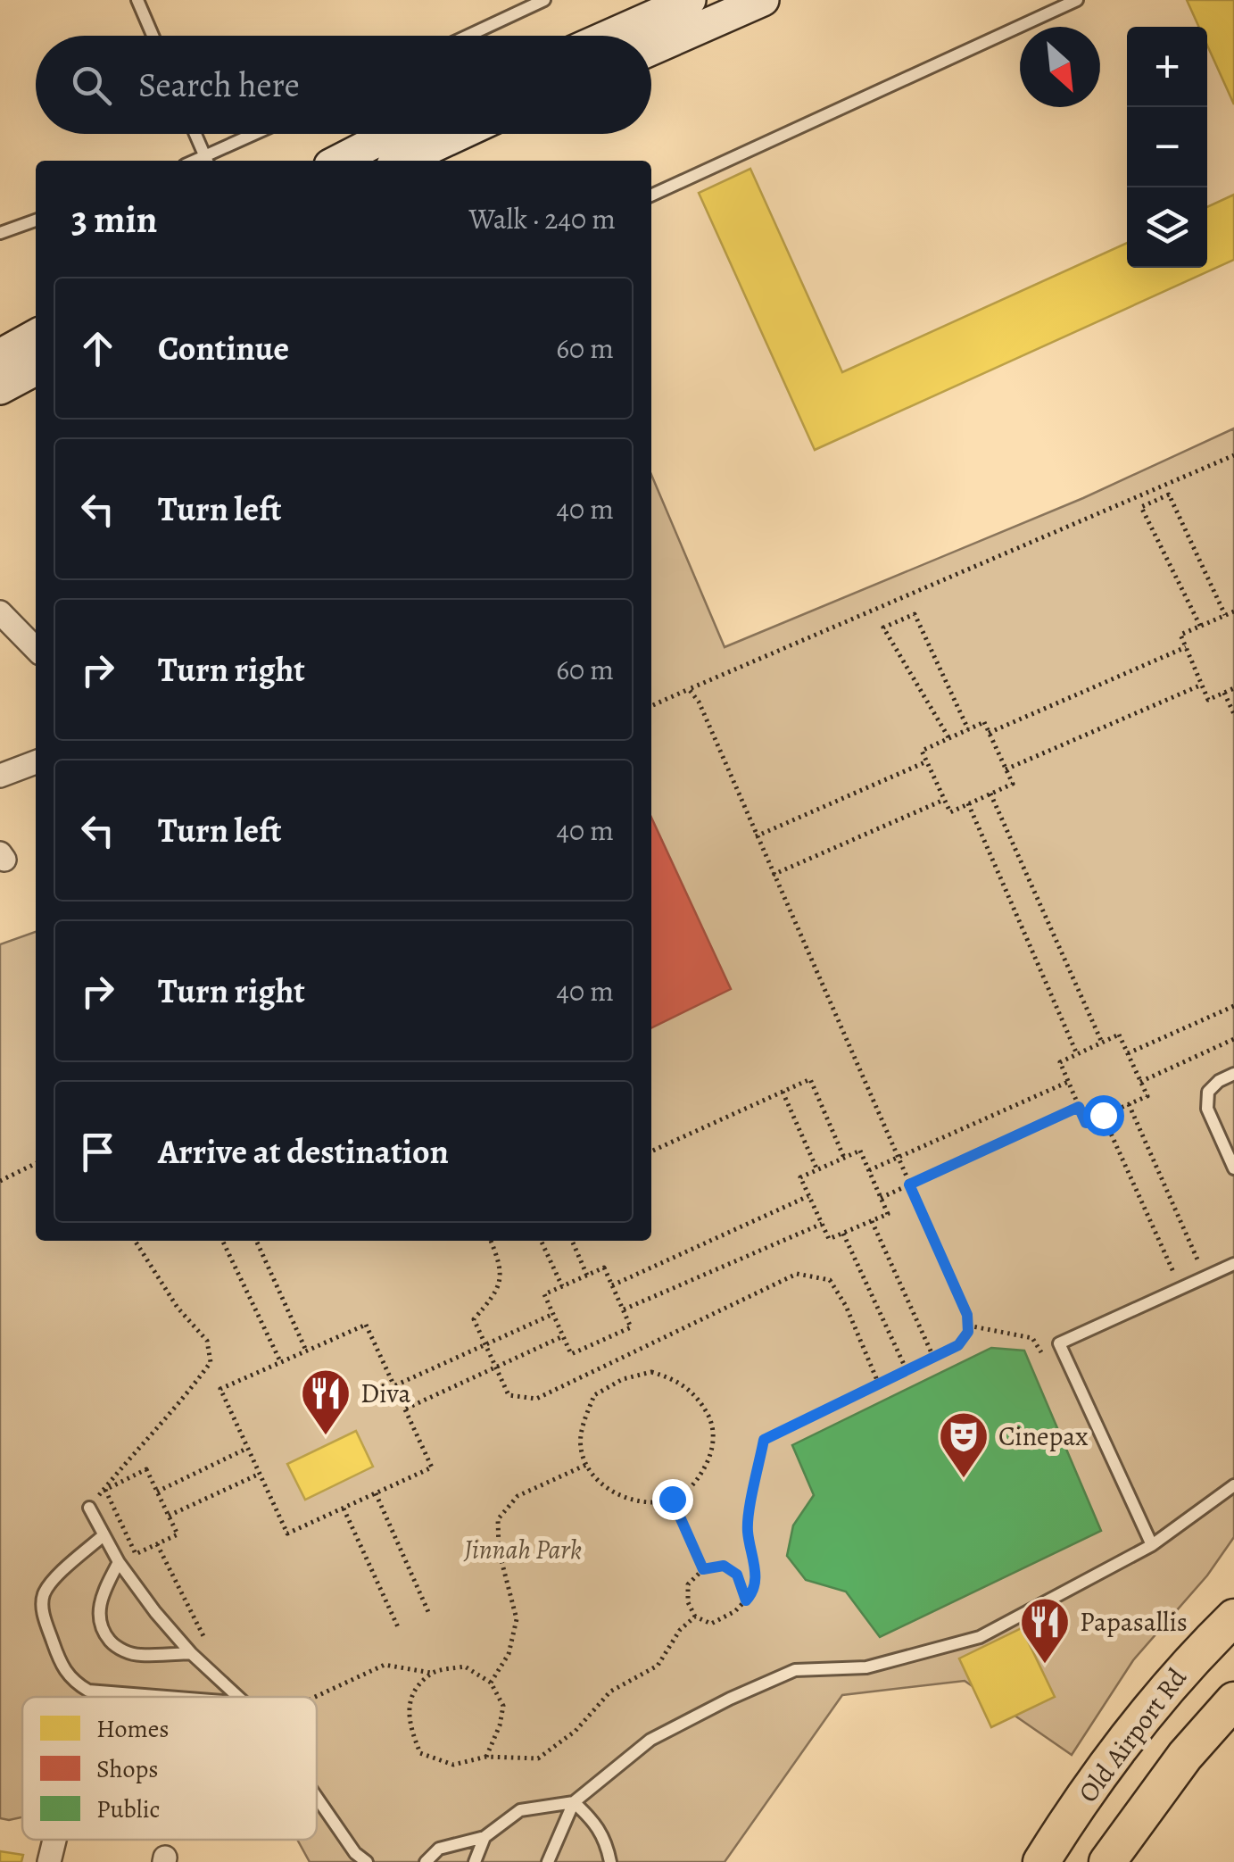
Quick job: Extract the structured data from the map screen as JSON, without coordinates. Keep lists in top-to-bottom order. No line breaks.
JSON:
{"streets":{"main road":["Old Airport Rd"]},"parks":["Jinnah Park"],"places":{"restaurant":["Diva","Papasallis"],"theatre":["Cinepax"]},"legend":["Homes","Shops","Public"],"north":"bottom right","page":{"map_buttons":["+","−"],"search":"Search here","heading":["3 min","Walk · 240 m"],"list":[["Continue","60 m"],["Turn left","40 m"],["Turn right","60 m"],["Turn left","40 m"],["Turn right","40 m"],"Arrive at destination"]}}
